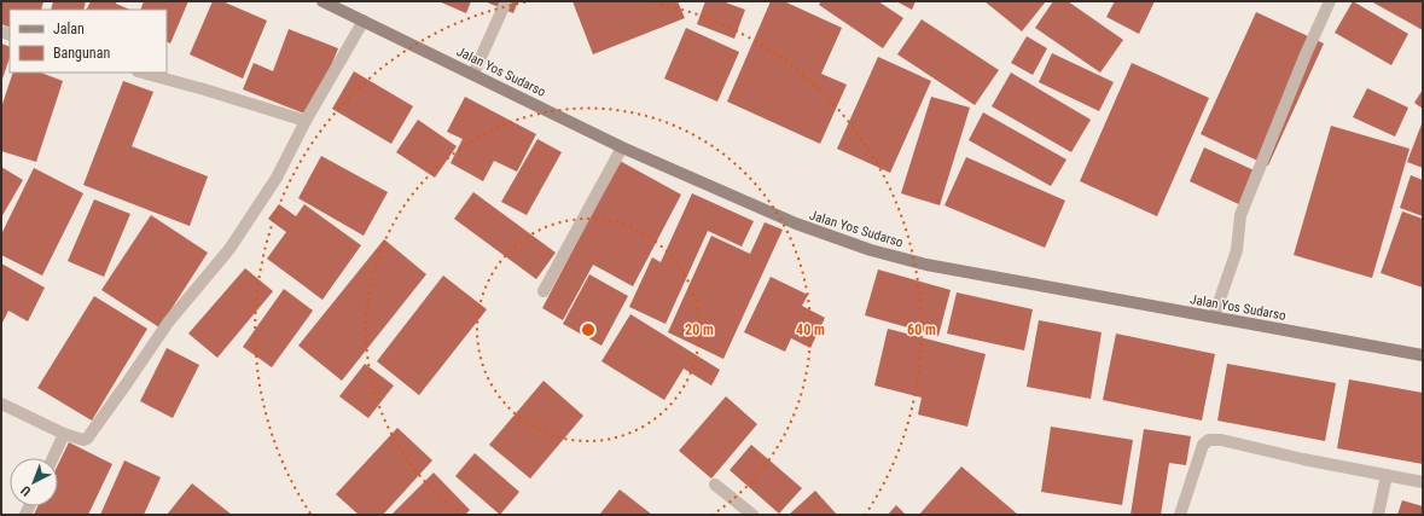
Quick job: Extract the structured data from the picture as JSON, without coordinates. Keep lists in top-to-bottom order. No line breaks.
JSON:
{"streets":{"street":["Jalan Yos Sudarso"]},"legend":["Jalan","Bangunan"],"north":"bottom left","rings":["20 m","40 m","60 m"]}
